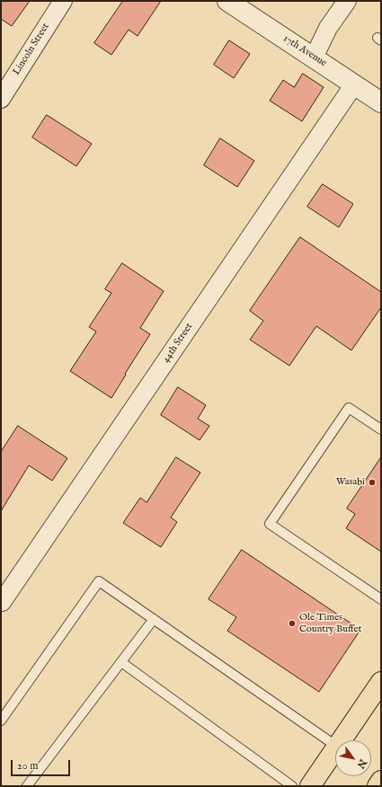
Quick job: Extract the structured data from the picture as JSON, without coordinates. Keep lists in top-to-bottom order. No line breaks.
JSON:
{"streets":{"street":["Lincoln Street","17th Avenue","44th Street"]},"crossings":[["17th Avenue","44th Street"]],"places":["Wasabi","Ole Times Country Buffet"],"scale_bar":"20 m","north":"bottom right"}
